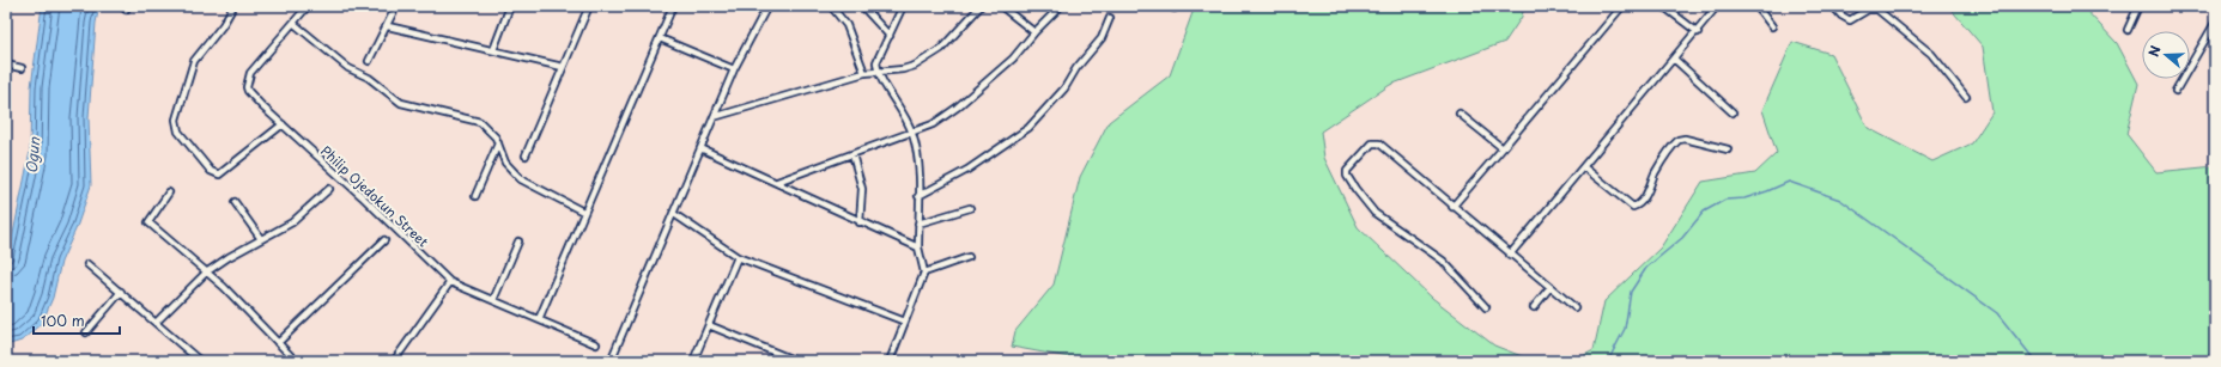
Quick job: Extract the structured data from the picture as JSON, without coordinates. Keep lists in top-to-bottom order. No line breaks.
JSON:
{"streets":{"street":["Philip Ojedokun Street"]},"water":["Ogun"],"scale_bar":"100 m","north":"left"}
